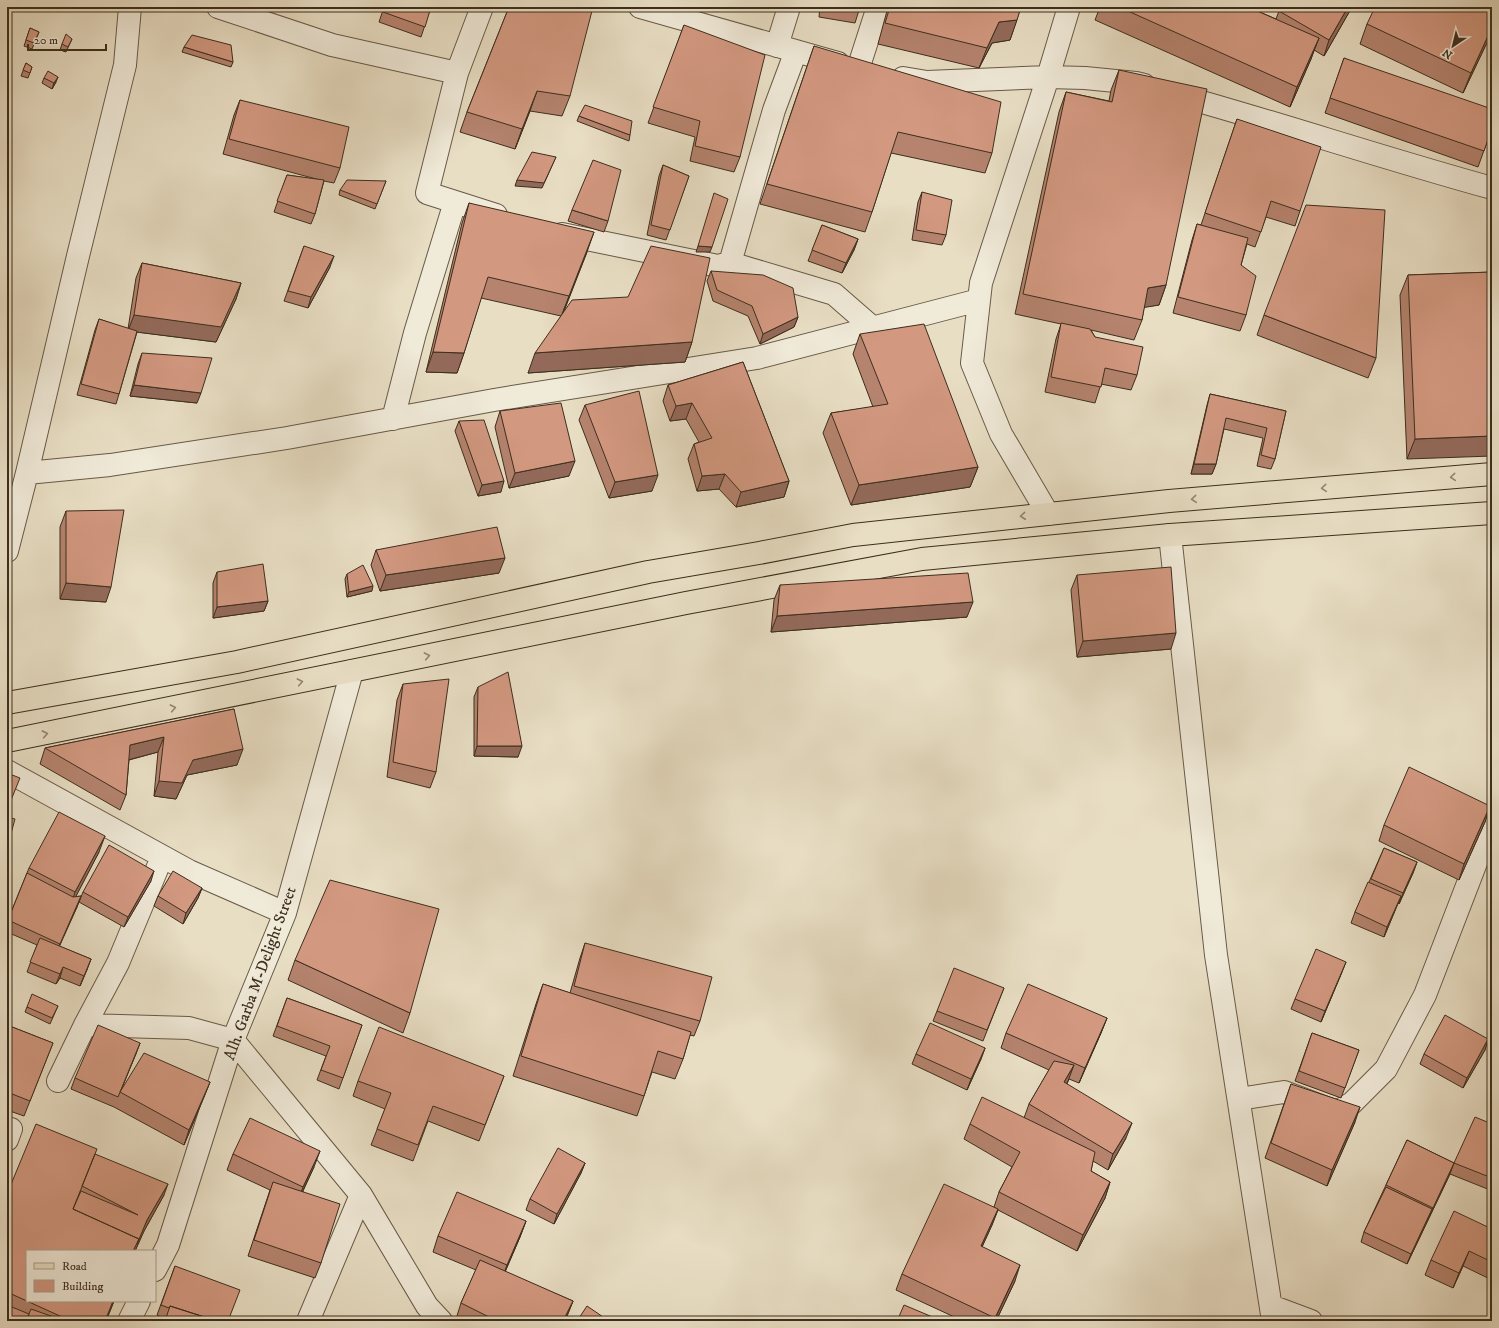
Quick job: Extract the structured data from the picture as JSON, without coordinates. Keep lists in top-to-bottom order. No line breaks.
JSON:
{"streets":{"street":["Alh. Garba M-Delight Street"]},"legend":["Road","Building"],"scale_bar":"20 m","north":"bottom left"}
